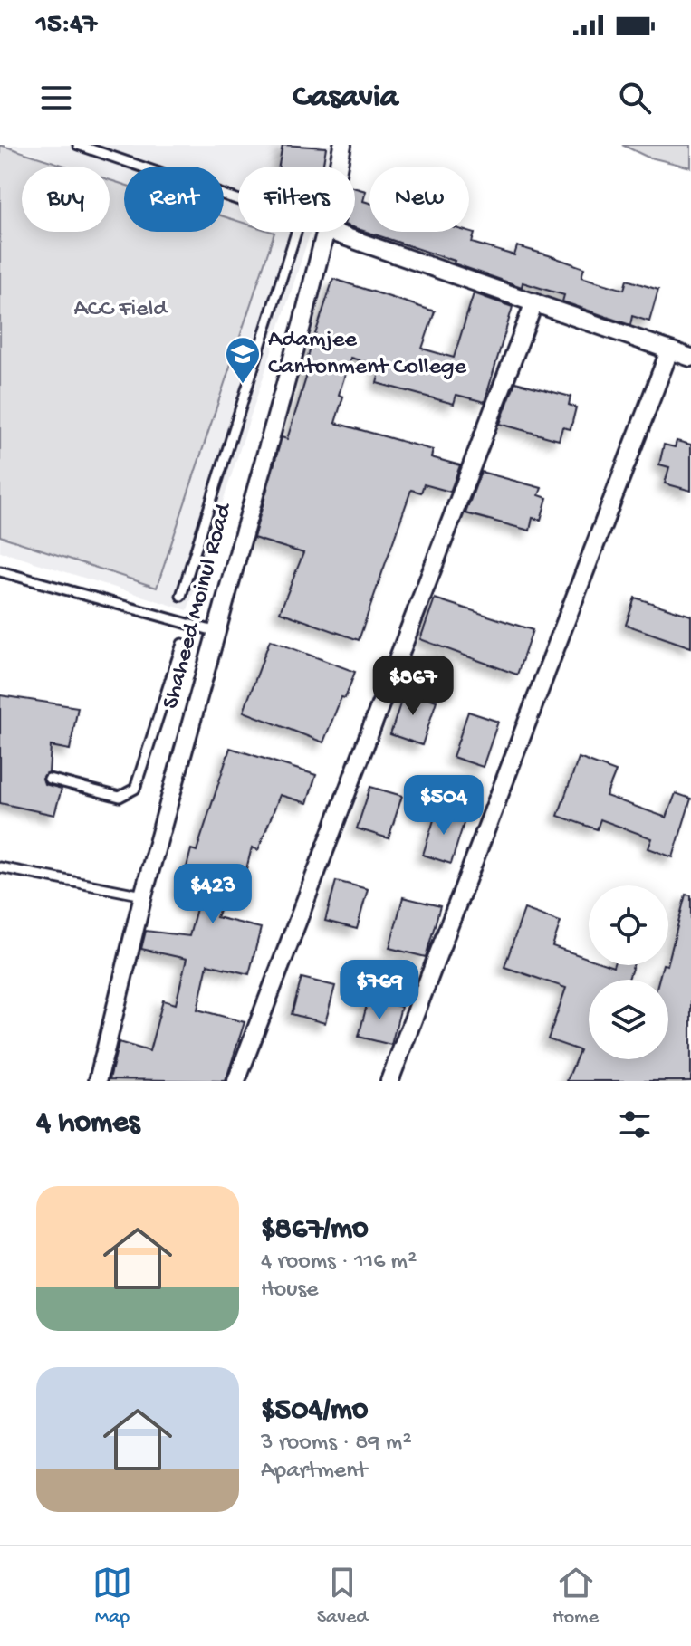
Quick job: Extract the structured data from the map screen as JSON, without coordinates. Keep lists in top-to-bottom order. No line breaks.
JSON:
{"streets":{"street":["Shaheed Moinul Road"]},"parks":["ACC Field"],"places":{"school or university":["Adamjee Cantonment College"]},"page":{"status":"15:47","header":"Casavia","chip":["Buy","Rent","Filters","New"],"price":["$867","$504","$423","$769"],"heading":"4 homes","list":[{"name":"$867/mo","note":"4 rooms · 116 m² · House"},{"name":"$504/mo","note":"3 rooms · 89 m² · Apartment"}],"tabs":["Map","Saved","Home"]}}
